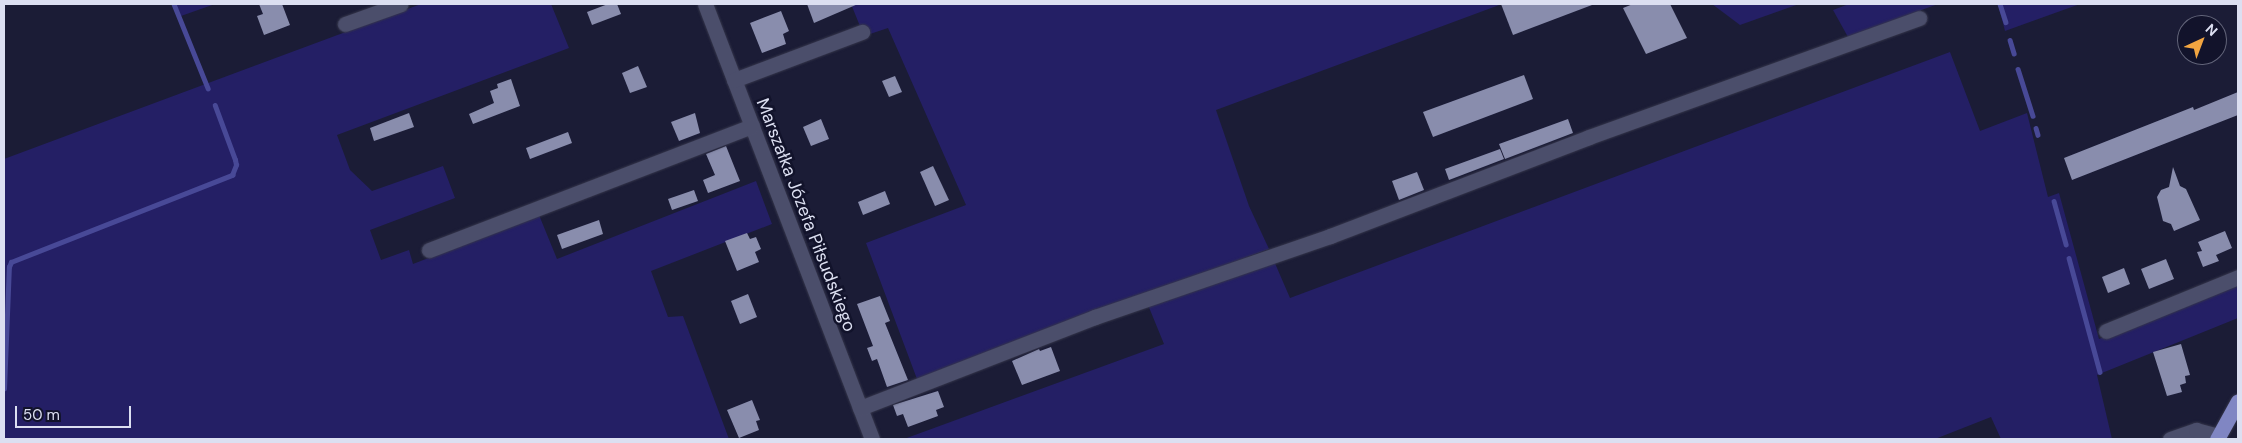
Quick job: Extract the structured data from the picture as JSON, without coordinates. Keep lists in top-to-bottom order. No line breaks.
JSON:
{"streets":{"street":["Marszałka Józefa Piłsudskiego"]},"scale_bar":"50 m","north":"top right"}
